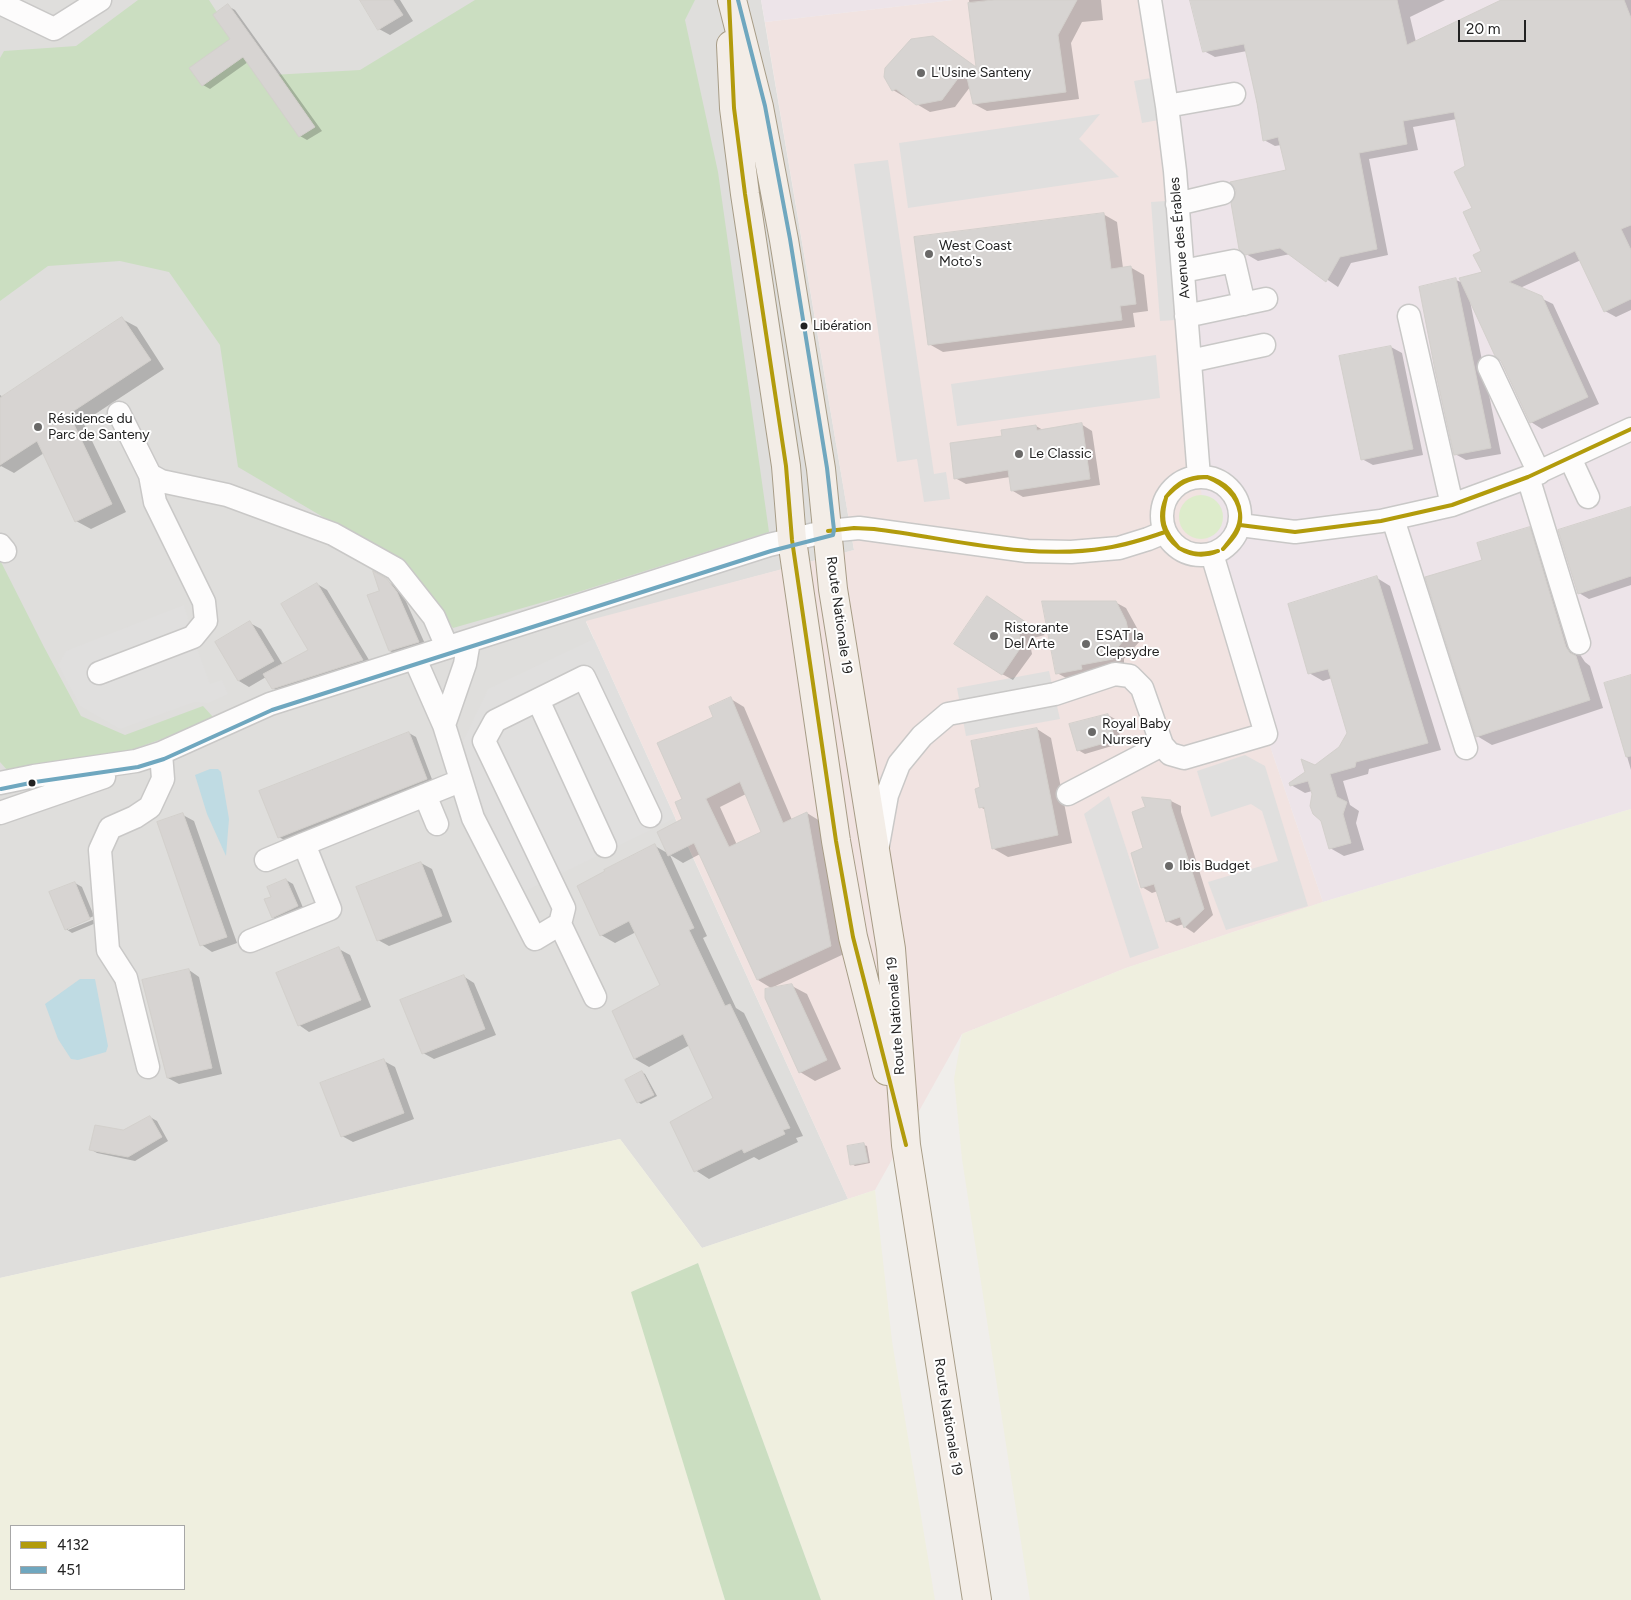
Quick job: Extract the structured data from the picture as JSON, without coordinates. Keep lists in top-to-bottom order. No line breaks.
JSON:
{"streets":{"main road":["Route Nationale 19"],"street":["Avenue des Érables"]},"places":["L'Usine Santeny","West Coast Moto's","Libération","Résidence du Parc de Santeny","Le Classic","Ristorante Del Arte","ESAT la Clepsydre","Royal Baby Nursery","Ibis Budget"],"lines":["transit line 4132","transit line 451"],"legend":["4132","451"],"scale_bar":"20 m"}
